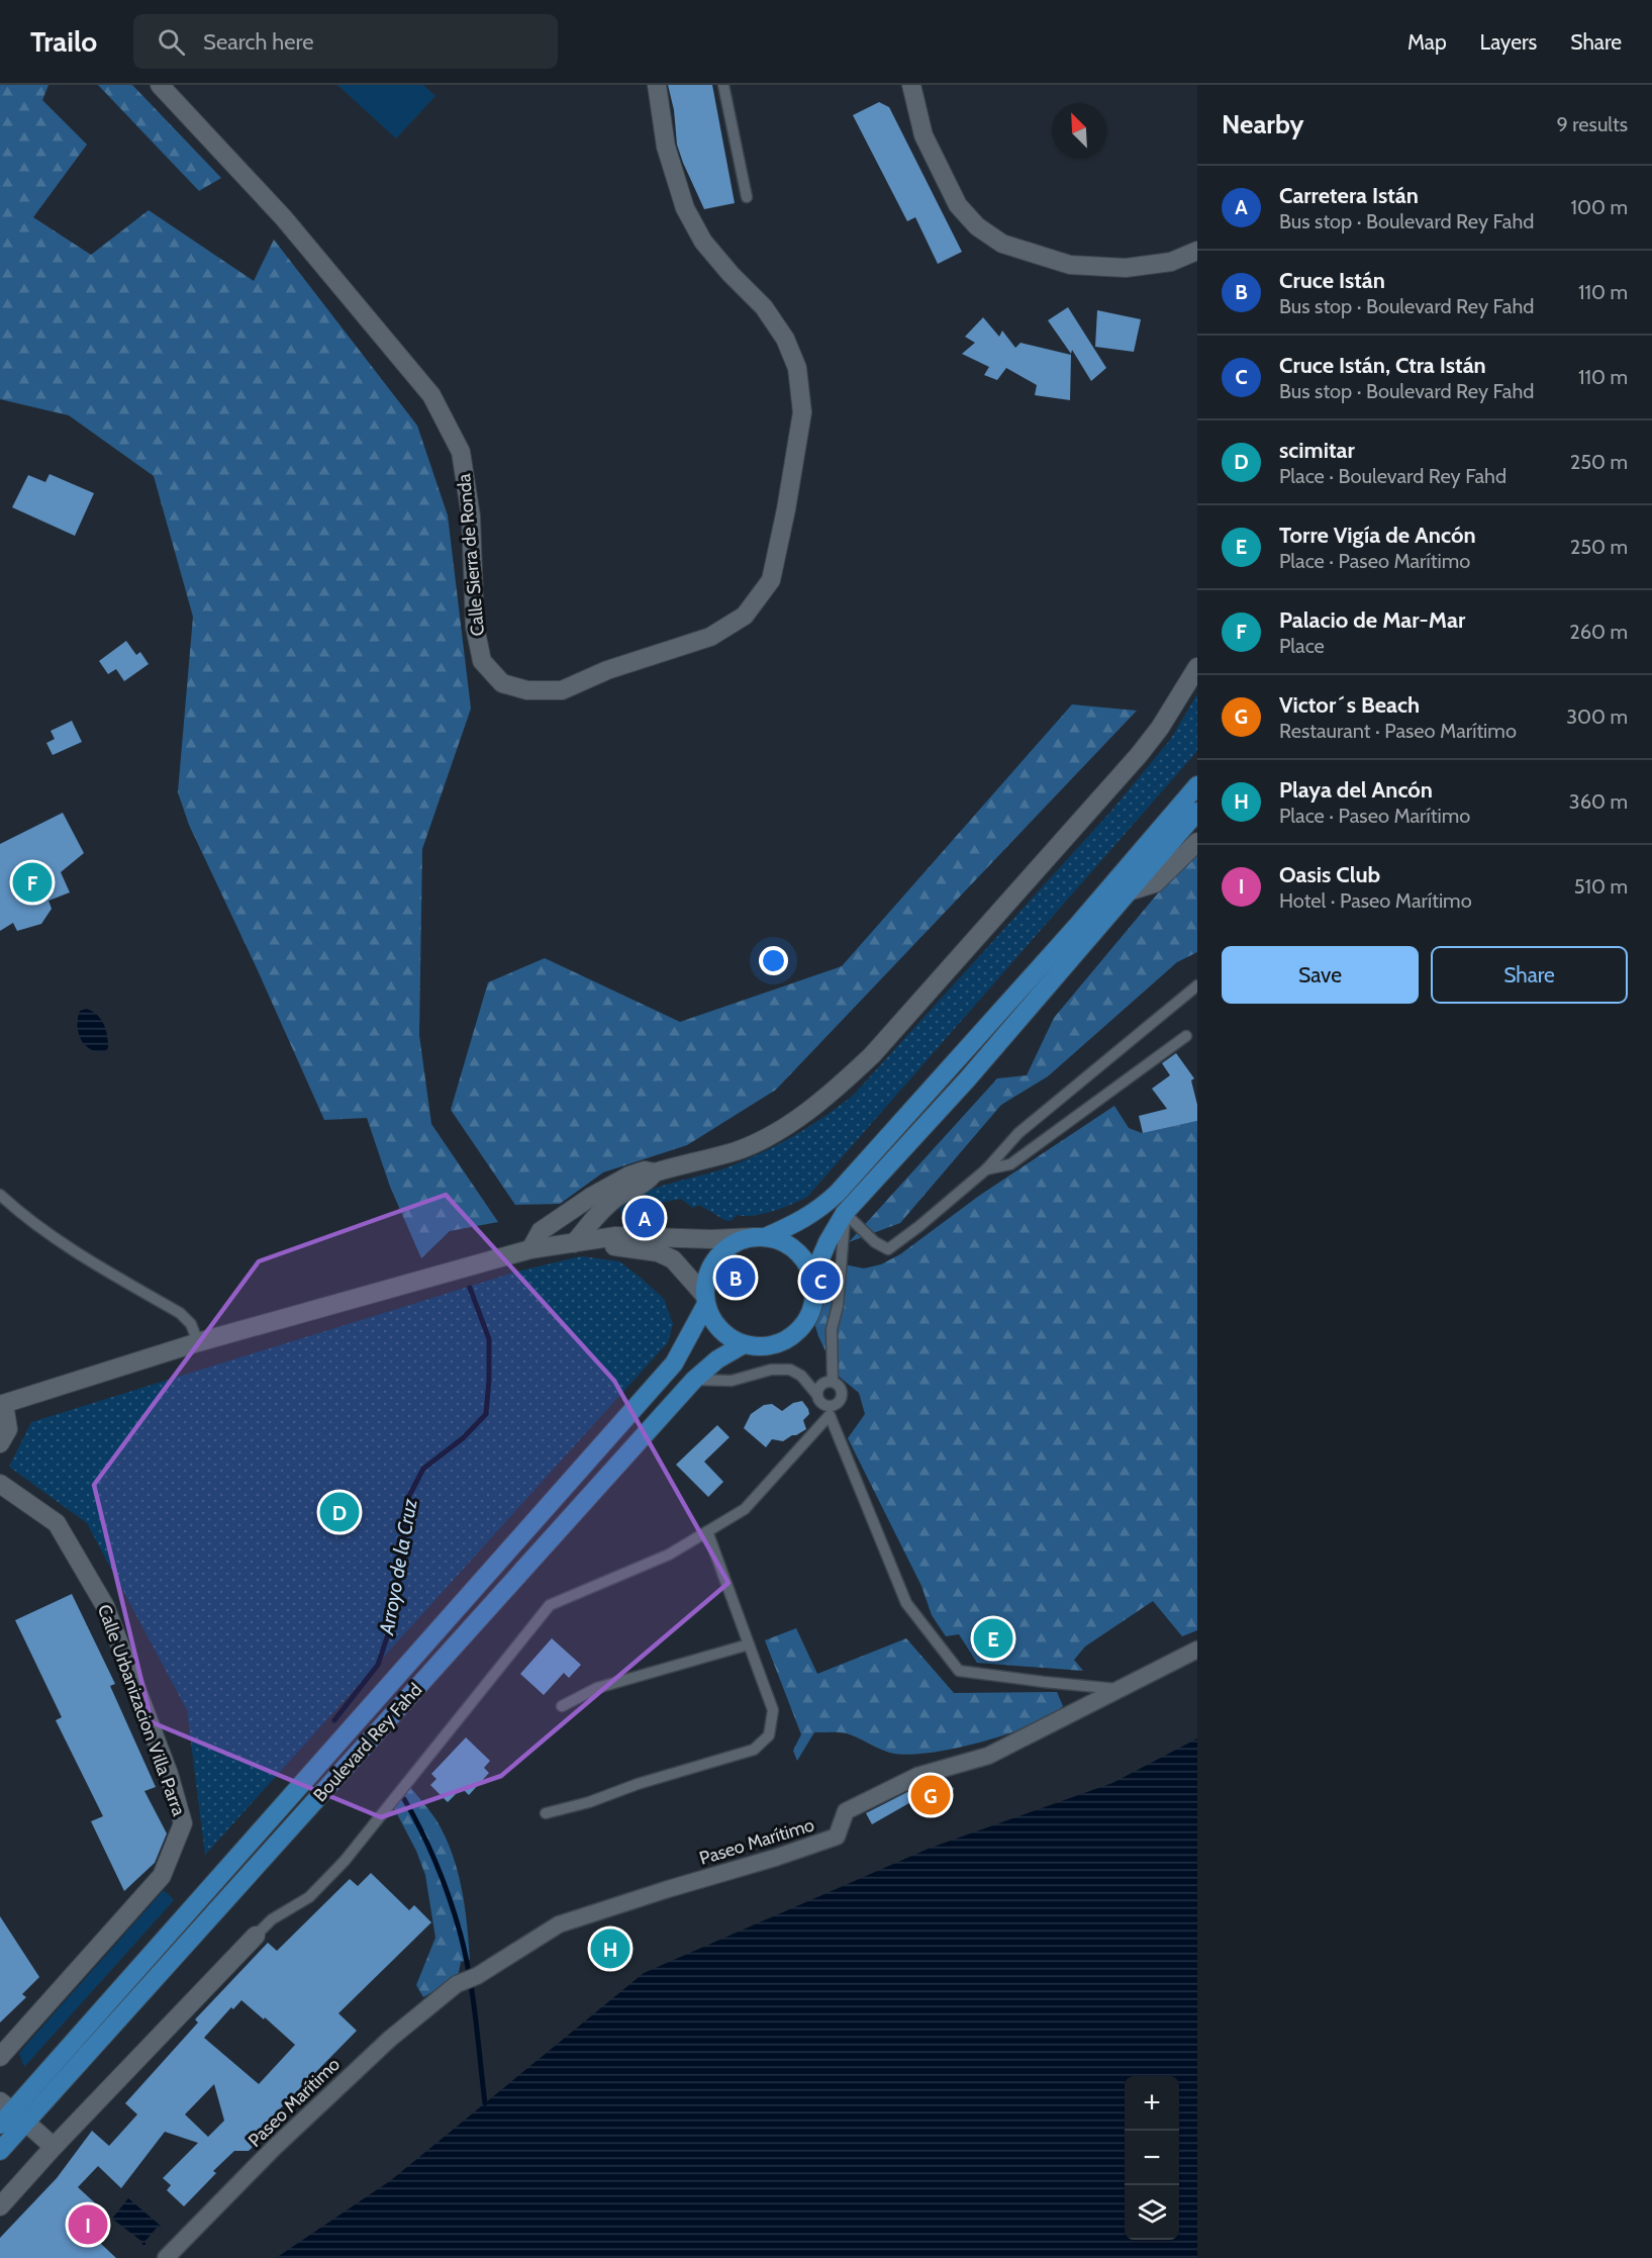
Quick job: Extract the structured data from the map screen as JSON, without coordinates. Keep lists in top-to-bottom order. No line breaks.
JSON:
{"streets":{"main road":["Boulevard Rey Fahd"],"street":["Calle Sierra de Ronda","Calle Urbanizacion Villa Parra","Paseo Marítimo"]},"water":["Arroyo de la Cruz"],"north":"top left","page":{"header":"Trailo","search":"Search here","nav":["Map","Layers","Share"],"heading":["Nearby","9 results"],"list":[{"mark":"A","name":"Carretera Istán","note":"Bus stop · Boulevard Rey Fahd","value":"100 m"},{"mark":"B","name":"Cruce Istán","note":"Bus stop · Boulevard Rey Fahd","value":"110 m"},{"mark":"C","name":"Cruce Istán, Ctra Istán","note":"Bus stop · Boulevard Rey Fahd","value":"110 m"},{"mark":"D","name":"scimitar","note":"Place · Boulevard Rey Fahd","value":"250 m"},{"mark":"E","name":"Torre Vigía de Ancón","note":"Place · Paseo Marítimo","value":"250 m"},{"mark":"F","name":"Palacio de Mar-Mar","note":"Place","value":"260 m"},{"mark":"G","name":"Victor´s Beach","note":"Restaurant · Paseo Marítimo","value":"300 m"},{"mark":"H","name":"Playa del Ancón","note":"Place · Paseo Marítimo","value":"360 m"},{"mark":"I","name":"Oasis Club","note":"Hotel · Paseo Marítimo","value":"510 m"}],"pins":["F","A","B","C","D","E","G","H","I"],"buttons":["Save","Share"],"map_buttons":["+","−"]}}
